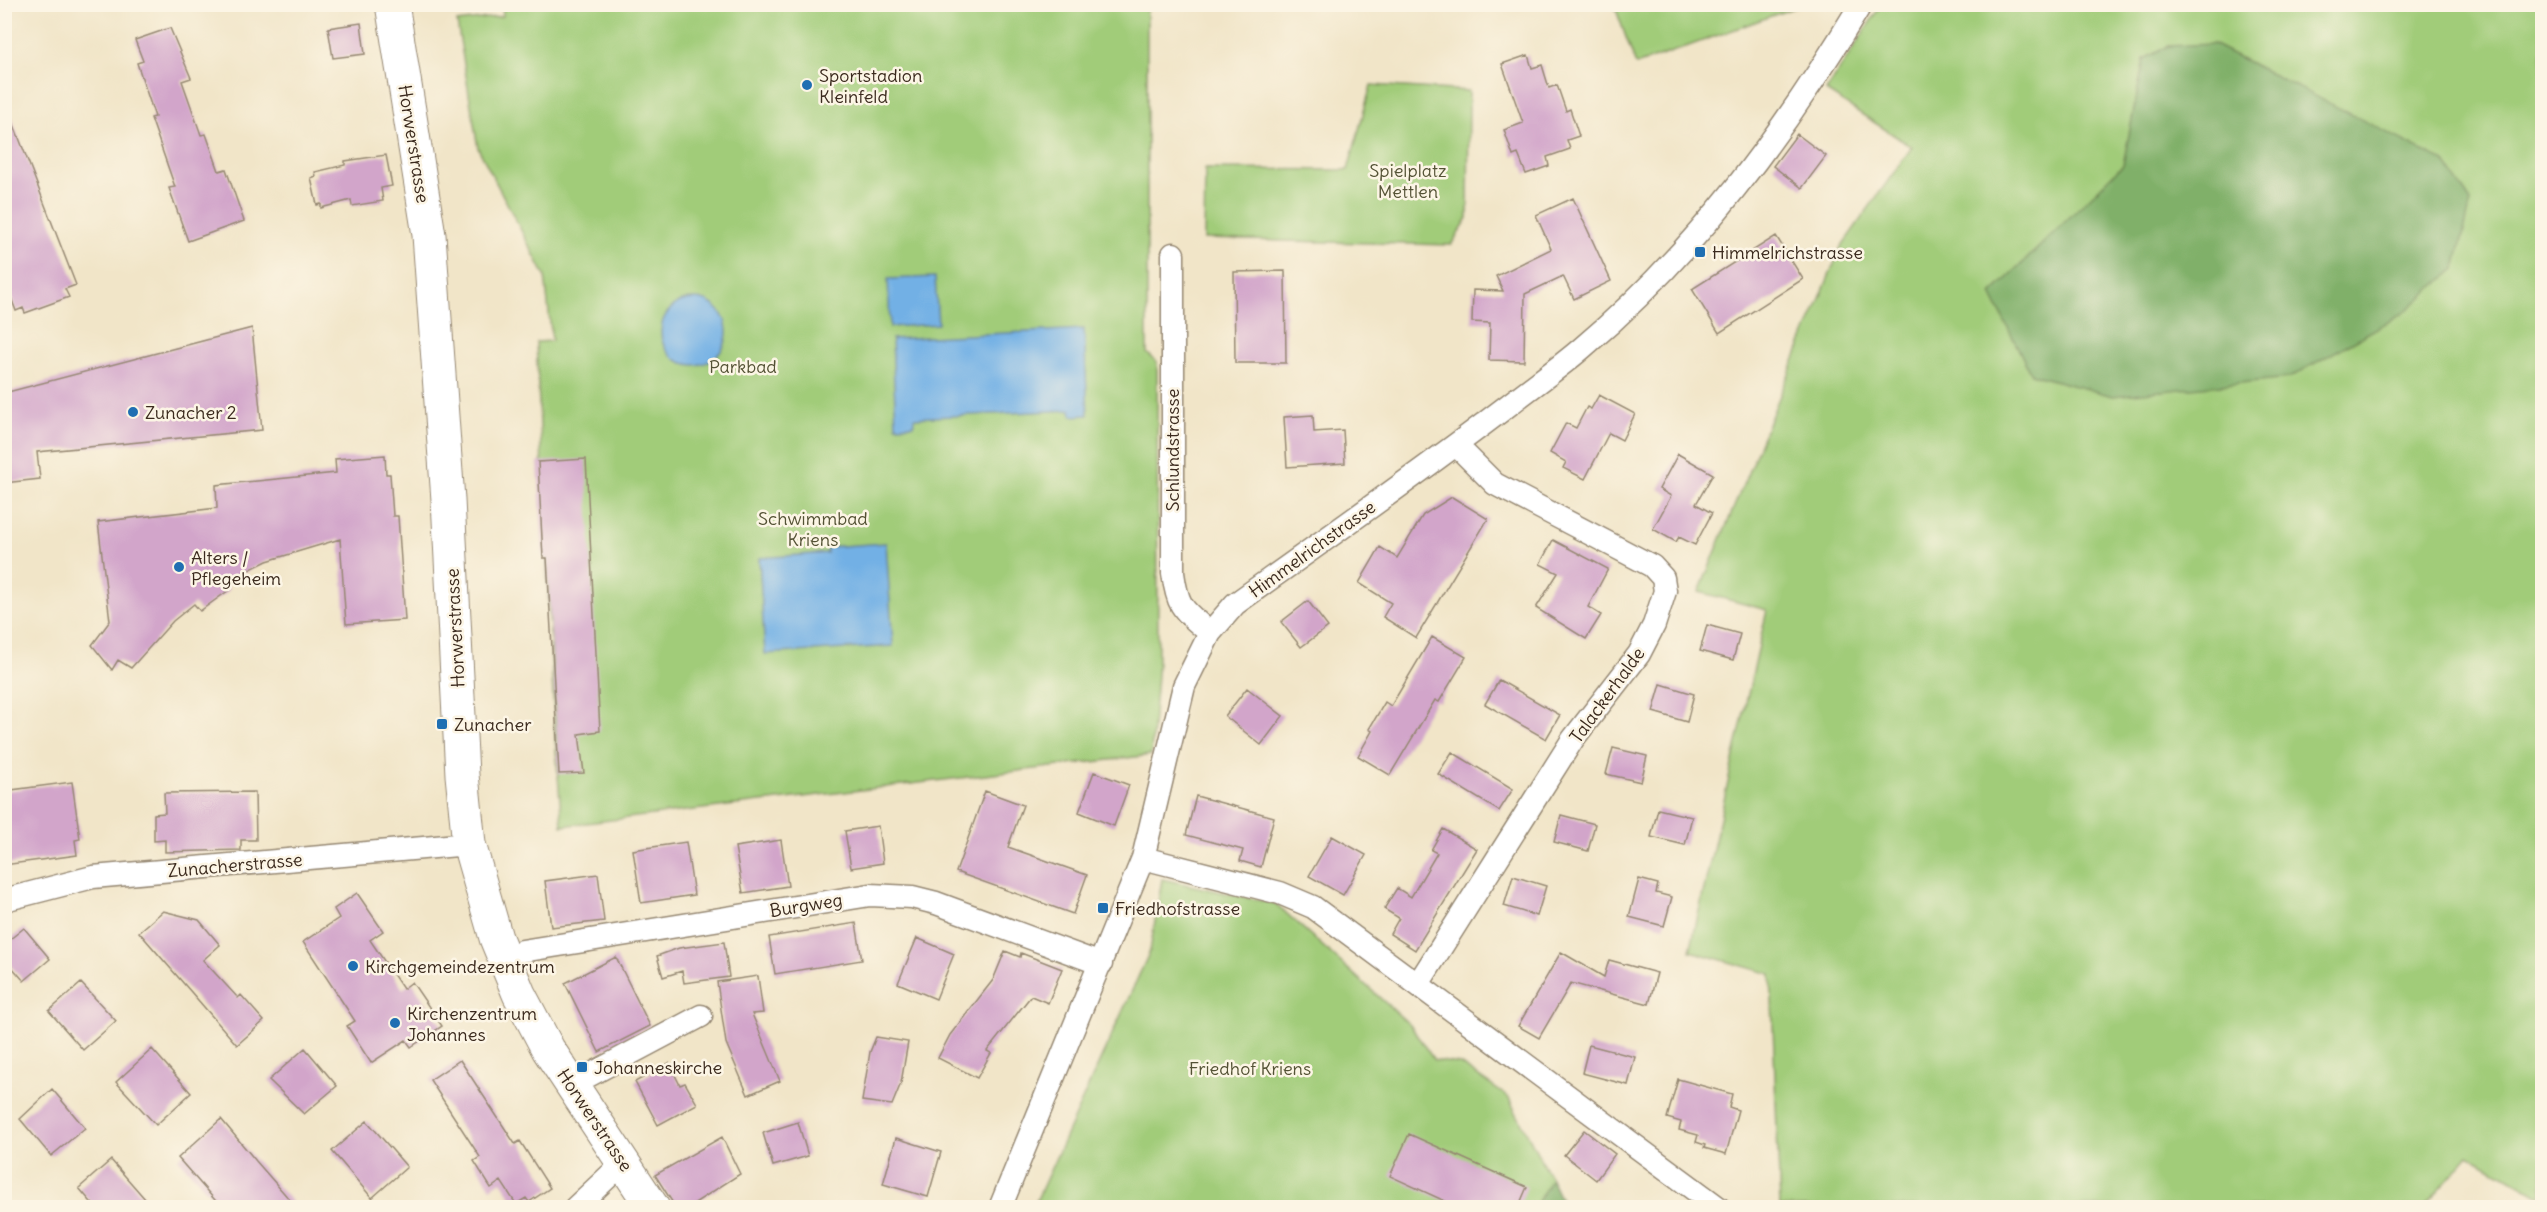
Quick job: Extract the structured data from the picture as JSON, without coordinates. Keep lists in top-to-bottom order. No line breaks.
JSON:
{"streets":{"street":["Horwerstrasse","Schlundstrasse","Himmelrichstrasse","Talackerhalde","Zunacherstrasse","Burgweg"]},"crossings":[["Horwerstrasse","Zunacherstrasse"],["Horwerstrasse","Burgweg"],["Schlundstrasse","Himmelrichstrasse"],["Himmelrichstrasse","Talackerhalde"]],"parks":["Spielplatz Mettlen","Parkbad","Schwimmbad Kriens","Friedhof Kriens"],"places":{"other":["Sportstadion Kleinfeld","Zunacher 2","Alters / Pflegeheim","Kirchgemeindezentrum","Kirchenzentrum Johannes"],"transit":["Himmelrichstrasse","Zunacher","Friedhofstrasse","Johanneskirche"]}}
